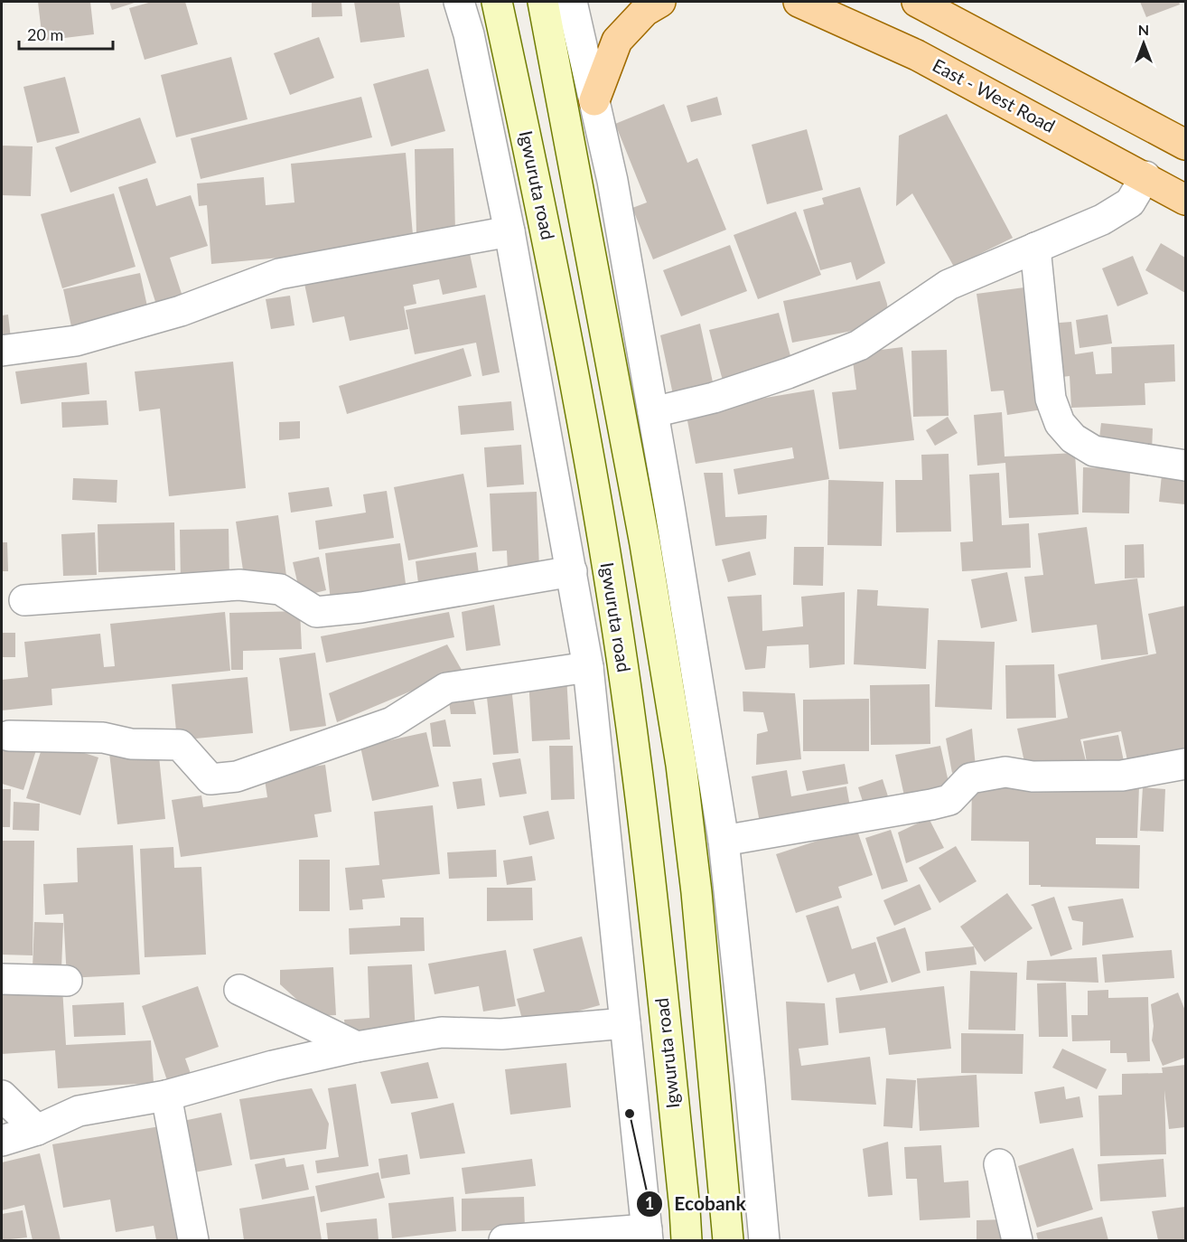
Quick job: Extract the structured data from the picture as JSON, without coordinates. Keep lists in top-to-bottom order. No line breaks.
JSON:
{"streets":{"main road":["East - West Road","Igwuruta road"]},"places":["Ecobank"],"scale_bar":"20 m","north":"top"}
